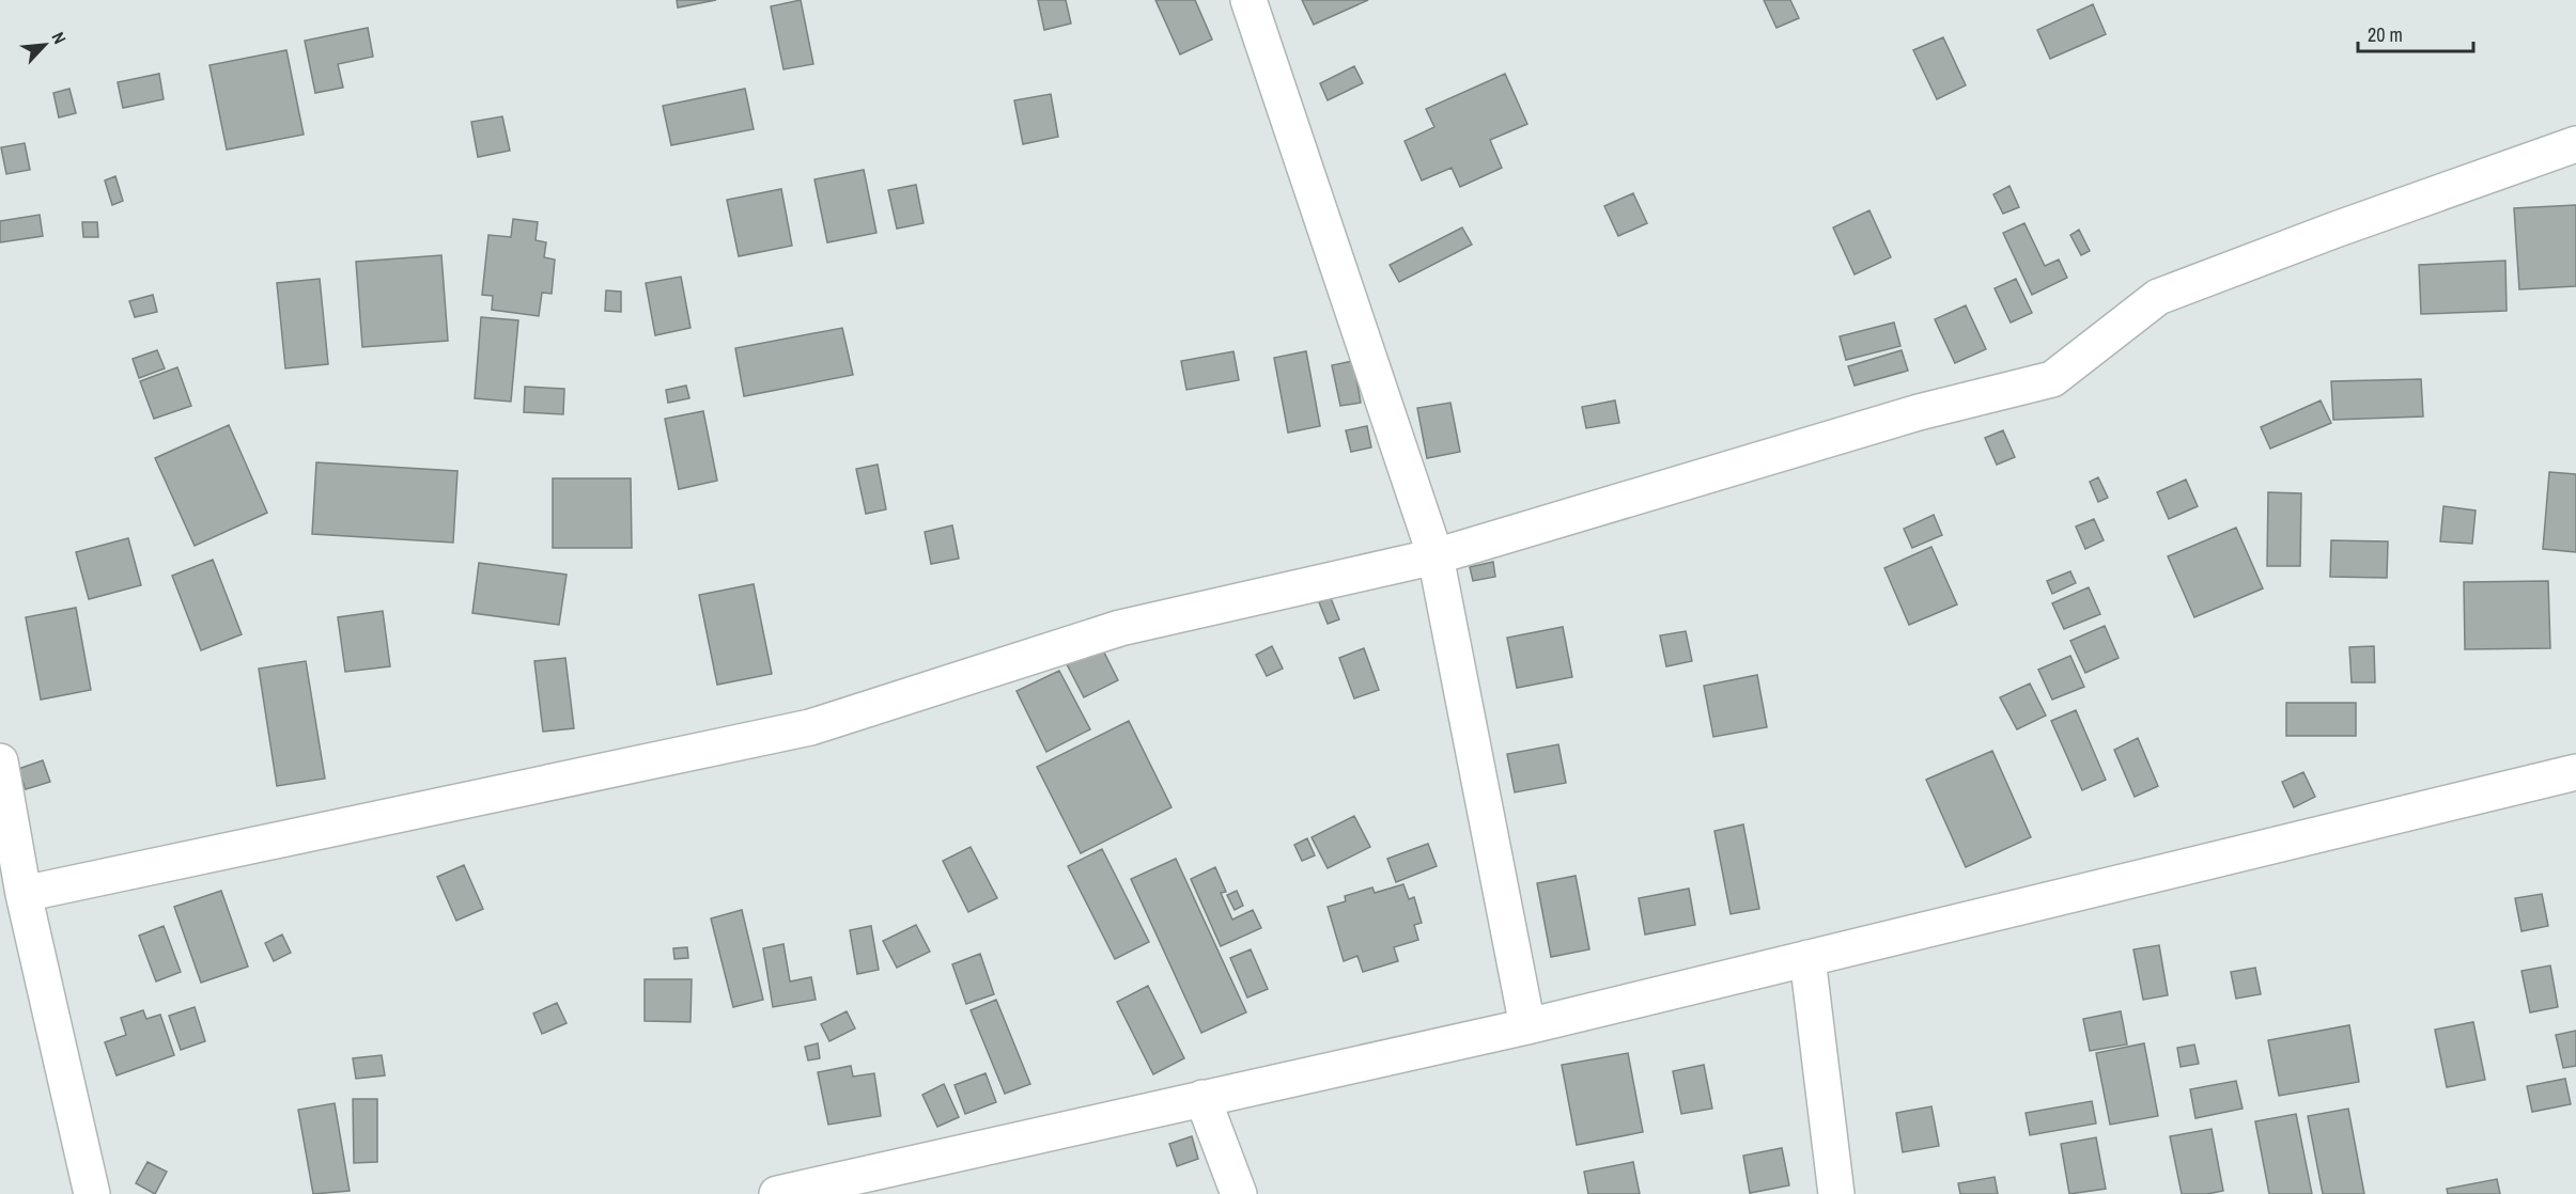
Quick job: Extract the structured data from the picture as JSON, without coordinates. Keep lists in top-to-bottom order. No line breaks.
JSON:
{"scale_bar":"20 m","north":"top right"}
